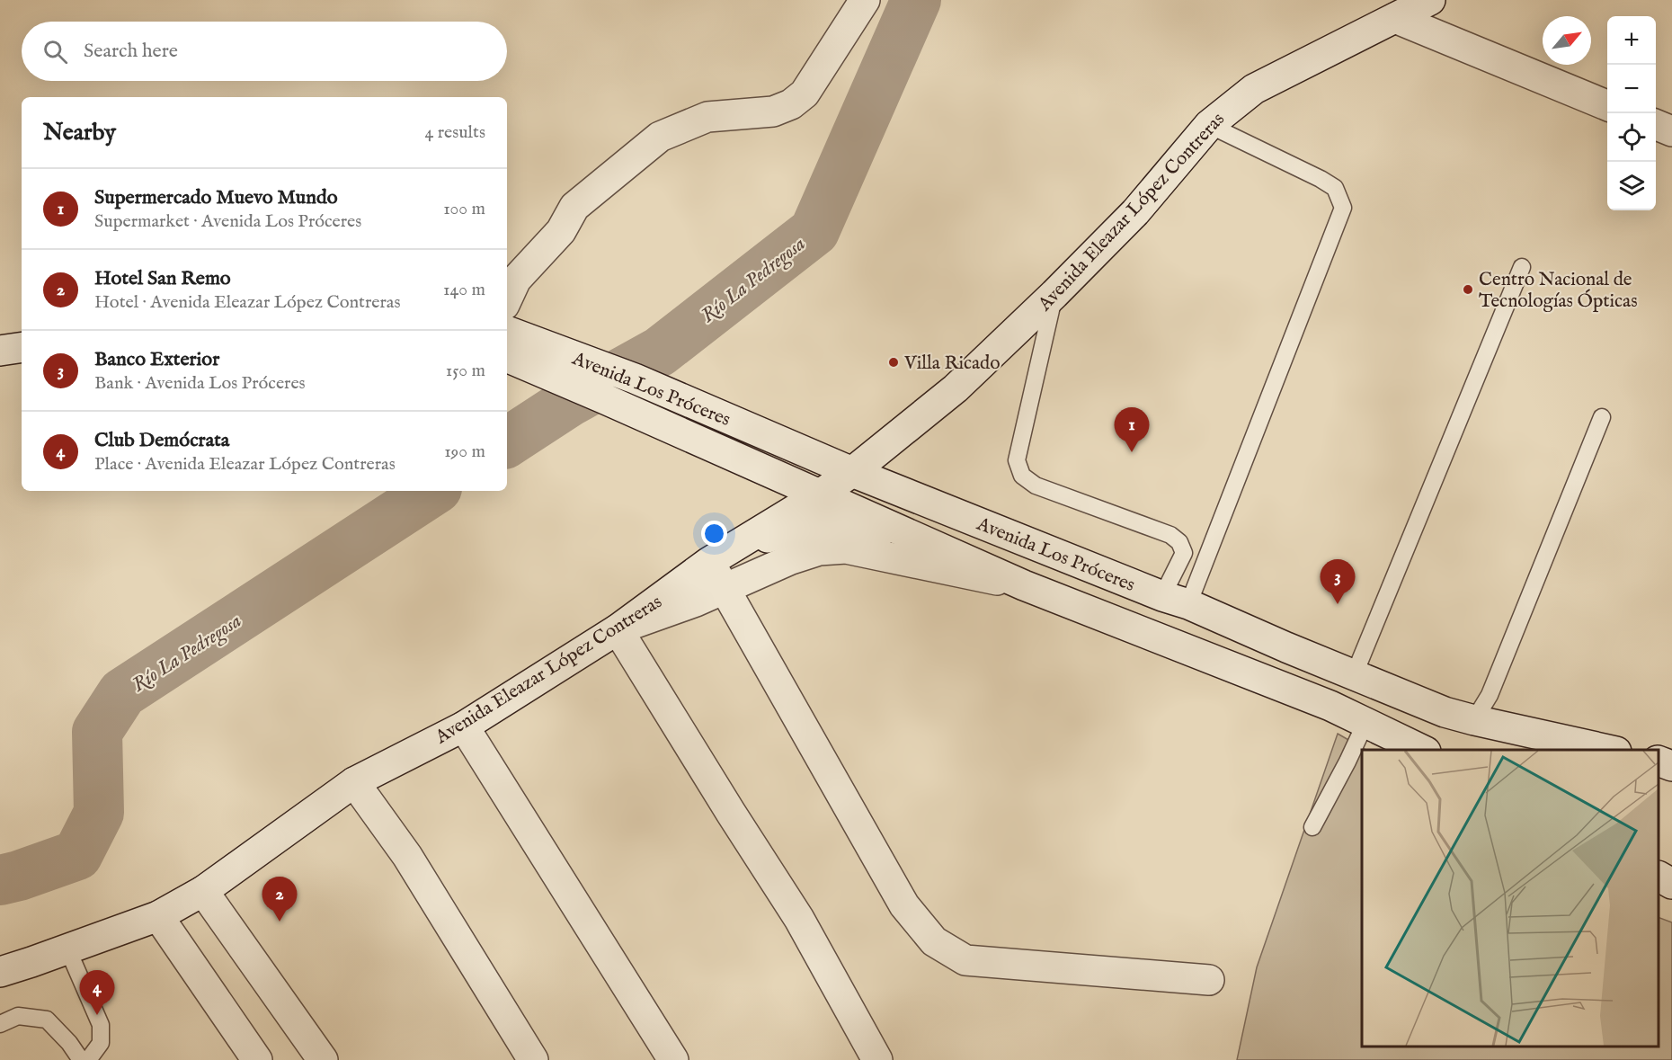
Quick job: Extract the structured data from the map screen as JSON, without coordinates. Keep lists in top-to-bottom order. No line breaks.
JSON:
{"streets":{"street":["Avenida Eleazar López Contreras","Avenida Los Próceres"]},"crossings":[["Avenida Eleazar López Contreras","Avenida Los Próceres"]],"water":["Río La Pedregosa"],"places":["Centro Nacional de Tecnologías Ópticas","Villa Ricado"],"north":"top right","page":{"map_buttons":["+","−"],"search":"Search here","heading":["Nearby","4 results"],"list":[{"mark":"1","name":"Supermercado Muevo Mundo","note":"Supermarket · Avenida Los Próceres","value":"100 m"},{"mark":"2","name":"Hotel San Remo","note":"Hotel · Avenida Eleazar López Contreras","value":"140 m"},{"mark":"3","name":"Banco Exterior","note":"Bank · Avenida Los Próceres","value":"150 m"},{"mark":"4","name":"Club Demócrata","note":"Place · Avenida Eleazar López Contreras","value":"190 m"}],"pins":["1","3","2","4"]}}
